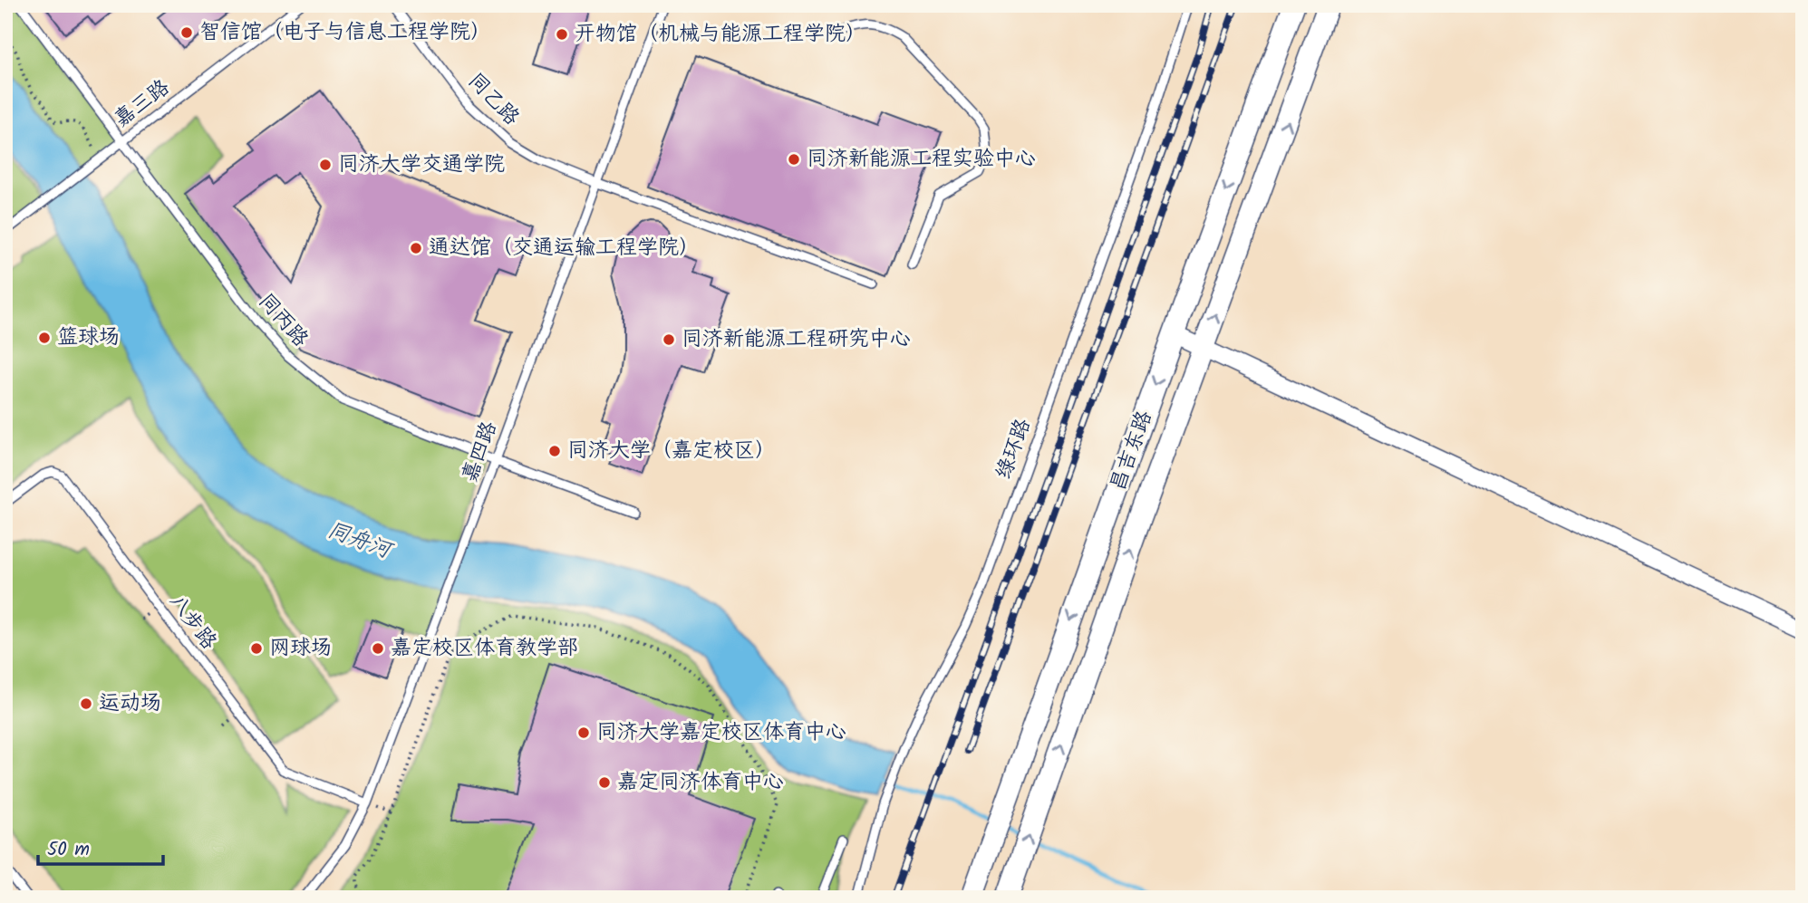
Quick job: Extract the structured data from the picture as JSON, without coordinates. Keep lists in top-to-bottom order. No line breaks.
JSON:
{"streets":{"street":["昌吉东路"],"lane":["同乙路","嘉三路","同丙路","绿环路","嘉四路","八步路"]},"crossings":[["同乙路","嘉四路"],["嘉三路","同丙路"],["同丙路","嘉四路"],["嘉四路","八步路"]],"water":["同舟河"],"places":["智信馆（电子与信息工程学院）","开物馆（机械与能源工程学院）","同济新能源工程实验中心","同济大学交通学院","通达馆（交通运输工程学院）","篮球场","同济新能源工程研究中心","同济大学（嘉定校区）","网球场","嘉定校区体育教学部","运动场","同济大学嘉定校区体育中心","嘉定同济体育中心"],"scale_bar":"50 m"}
